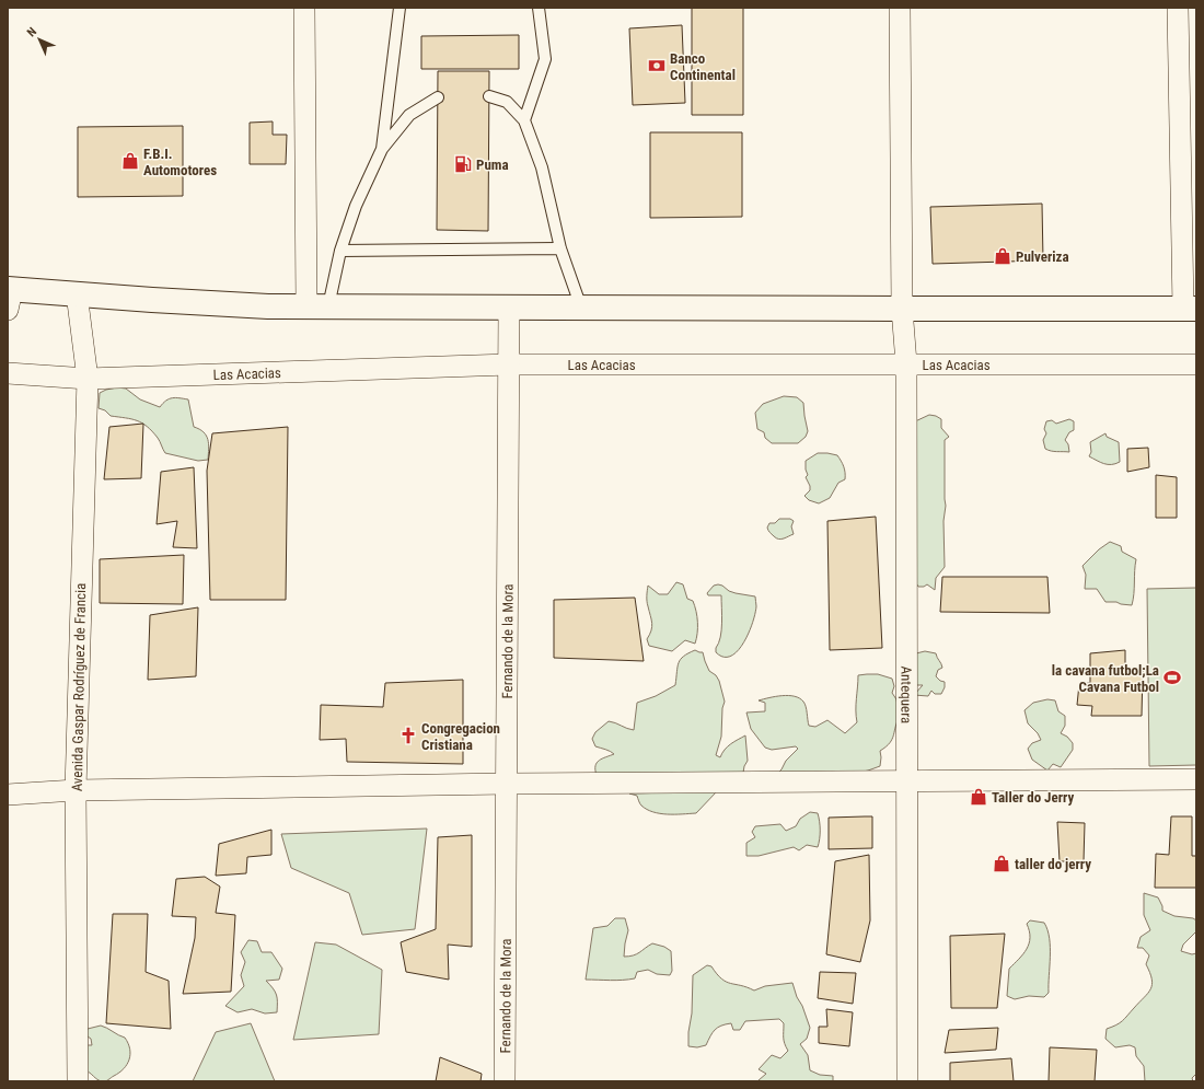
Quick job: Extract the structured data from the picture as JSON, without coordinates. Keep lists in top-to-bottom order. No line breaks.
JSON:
{"streets":{"street":["Las Acacias","Fernando de la Mora","Avenida Gaspar Rodríguez de Francia","Antequera"]},"crossings":[["Las Acacias","Fernando de la Mora"],["Las Acacias","Avenida Gaspar Rodríguez de Francia"],["Las Acacias","Antequera"]],"places":{"bank":["Banco Continental"],"shop":["F.B.I. Automotores","Pulveriza","Taller do Jerry","taller do jerry"],"fuel station":["Puma"],"sports":["la cavana futbol;La Cavana Futbol"],"church":["Congregacion Cristiana"]},"north":"top left"}
